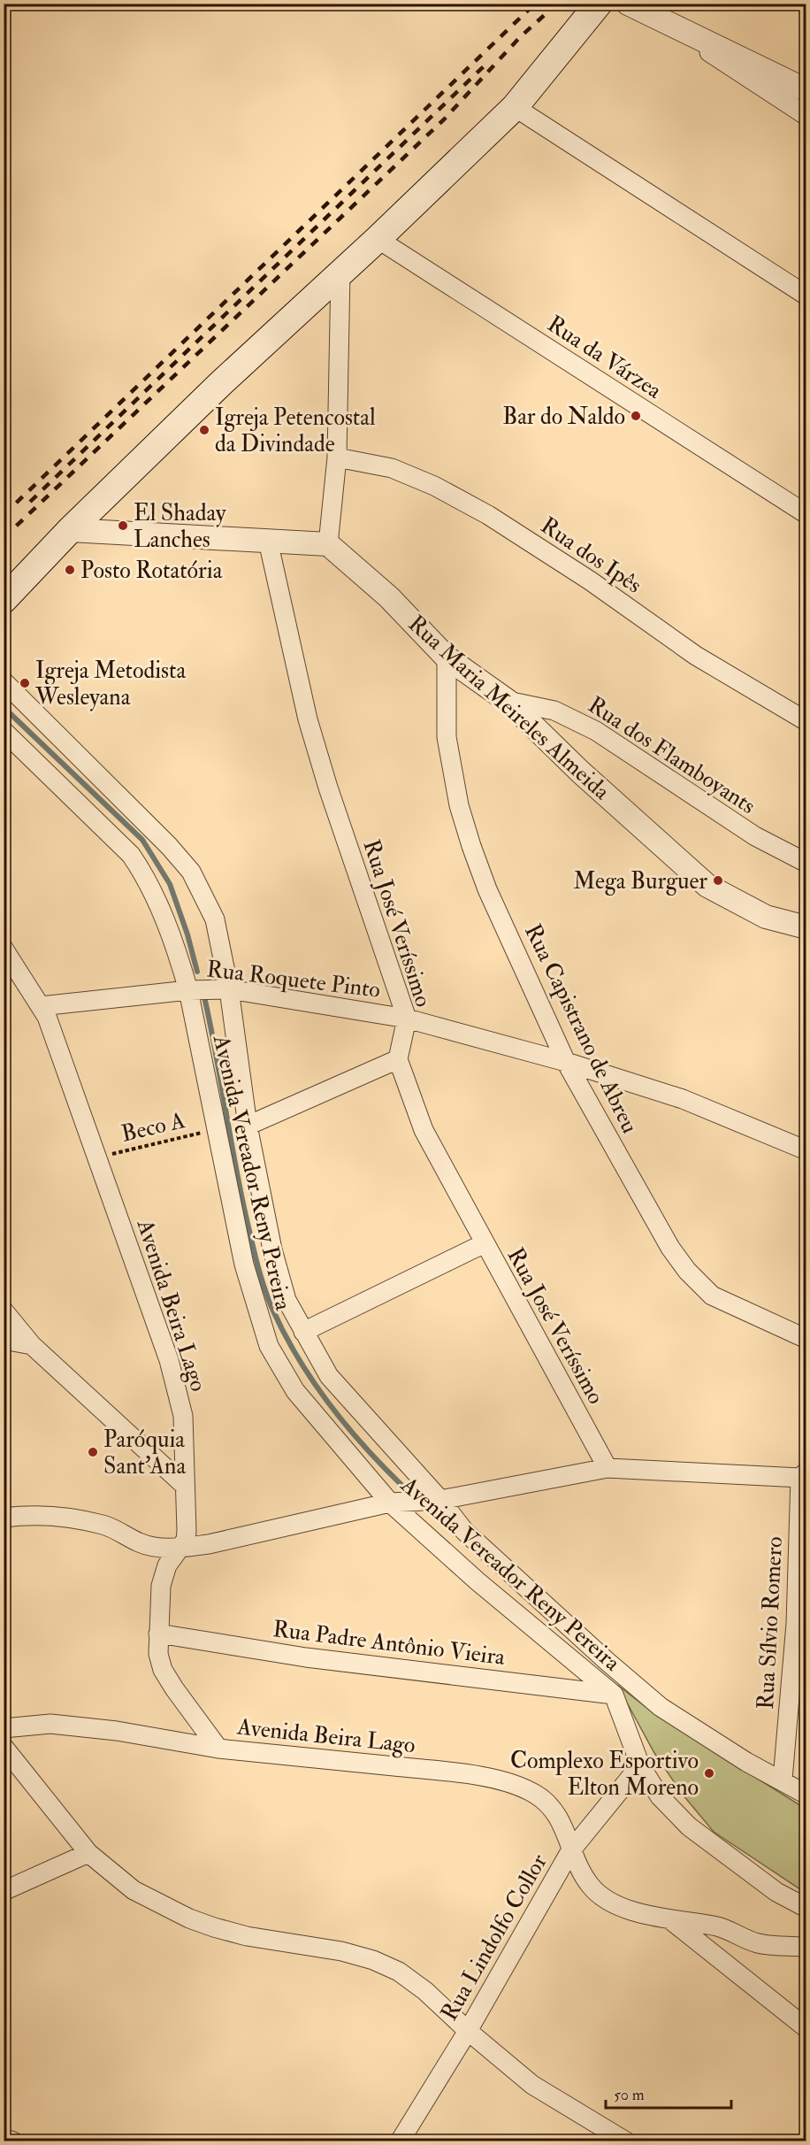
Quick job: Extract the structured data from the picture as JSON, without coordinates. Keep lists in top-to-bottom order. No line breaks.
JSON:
{"streets":{"street":["Rua da Várzea","Rua dos Ipês","Rua Maria Meireles Almeida","Rua dos Flamboyants","Rua José Veríssimo","Rua Roquete Pinto","Rua Capistrano de Abreu","Avenida Vereador Reny Pereira","Avenida Beira Lago","Rua Sílvio Romero","Rua Padre Antônio Vieira","Rua Lindolfo Collor"],"path":["Beco A"]},"crossings":[["Rua Maria Meireles Almeida","Rua dos Flamboyants"],["Rua Maria Meireles Almeida","Rua Capistrano de Abreu"],["Rua José Veríssimo","Rua Roquete Pinto"],["Rua Roquete Pinto","Rua Capistrano de Abreu"],["Rua Roquete Pinto","Avenida Vereador Reny Pereira"],["Rua Roquete Pinto","Avenida Beira Lago"],["Beco A","Avenida Vereador Reny Pereira"],["Beco A","Avenida Beira Lago"],["Avenida Vereador Reny Pereira","Rua Sílvio Romero"],["Avenida Vereador Reny Pereira","Rua Padre Antônio Vieira"],["Avenida Vereador Reny Pereira","Rua Lindolfo Collor"],["Avenida Beira Lago","Rua Padre Antônio Vieira"],["Avenida Beira Lago","Rua Lindolfo Collor"]],"places":["Bar do Naldo","Igreja Petencostal da Divindade","El Shaday Lanches","Posto Rotatória","Igreja Metodista Wesleyana","Mega Burguer","Paróquia Sant’Ana","Complexo Esportivo Elton Moreno"],"scale_bar":"50 m"}
